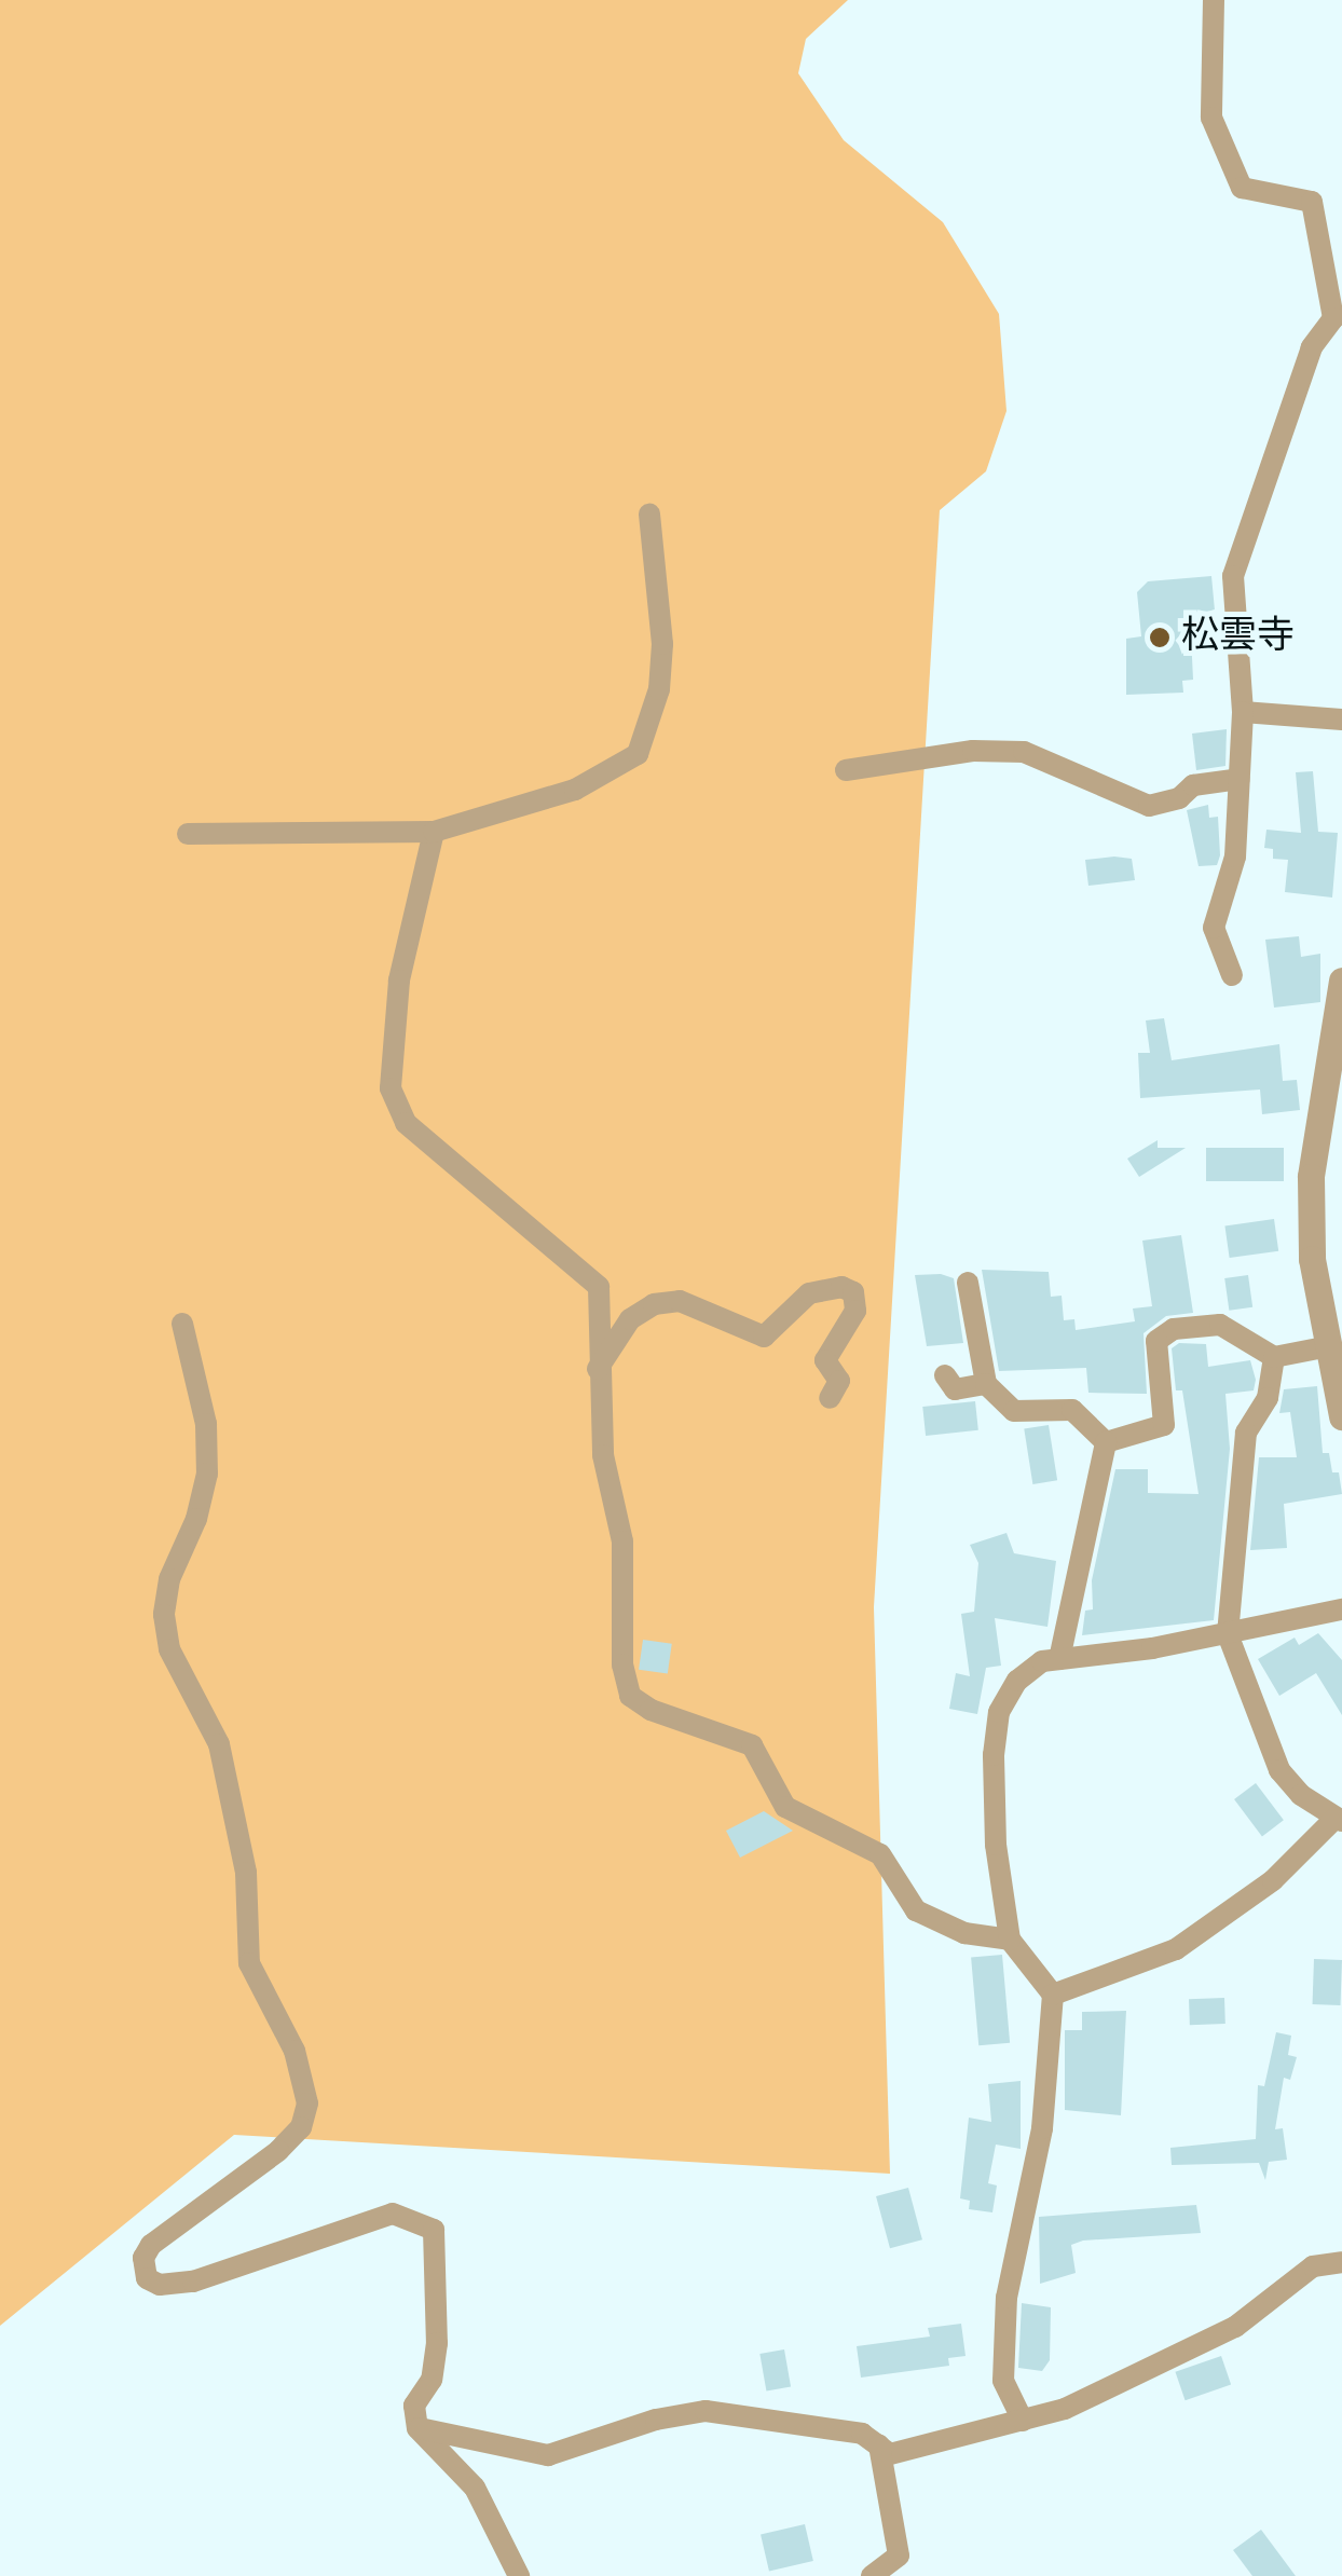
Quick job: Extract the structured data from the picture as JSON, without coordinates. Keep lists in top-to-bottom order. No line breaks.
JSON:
{"places":["松雲寺"]}
